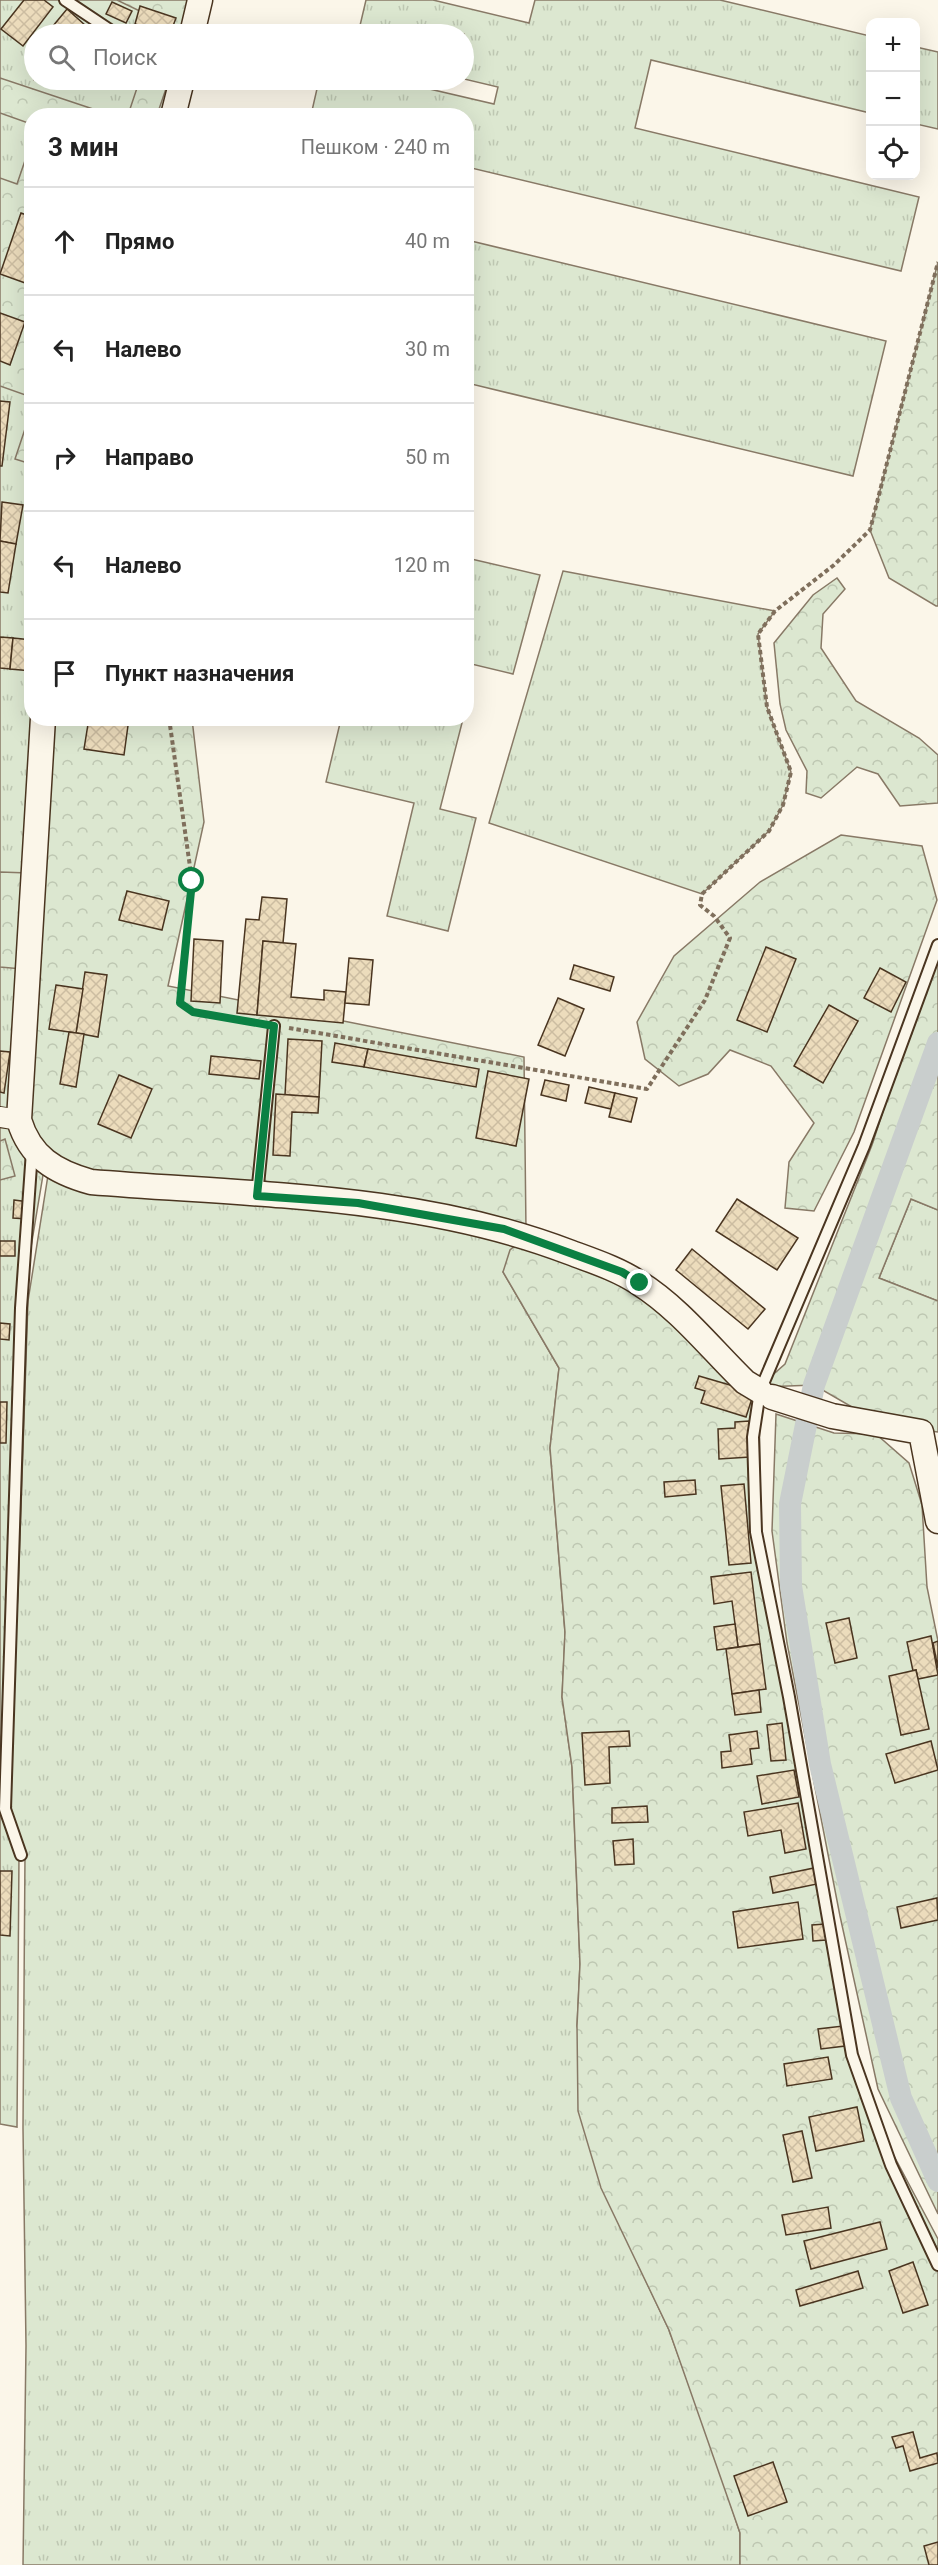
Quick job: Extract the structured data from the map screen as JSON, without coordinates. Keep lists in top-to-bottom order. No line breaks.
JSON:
{"page":{"map_buttons":["+","−"],"search":"Поиск","heading":["3 мин","Пешком · 240 m"],"list":[["Прямо","40 m"],["Налево","30 m"],["Направо","50 m"],["Налево","120 m"],"Пункт назначения"]}}
